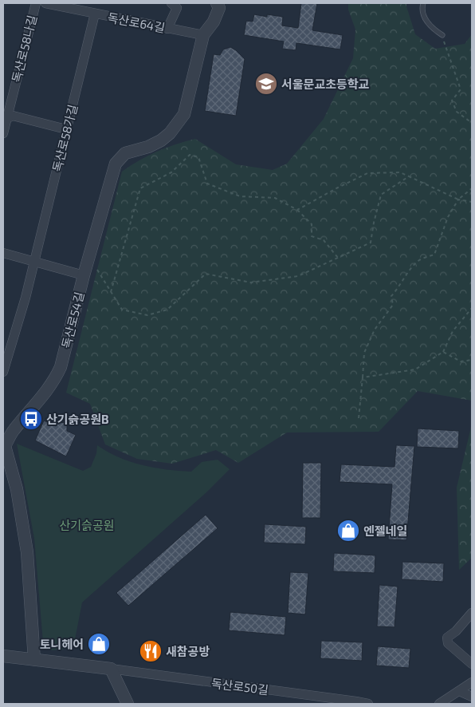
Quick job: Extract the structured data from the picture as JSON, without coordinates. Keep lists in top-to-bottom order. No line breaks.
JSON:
{"streets":{"street":["독산로64길","독산로58나길","독산로58가길","독산로54길","독산로50길"]},"crossings":[["독산로64길","독산로58가길"],["독산로64길","독산로54길"],["독산로54길","독산로50길"]],"parks":["산기슭공원"],"places":{"school or university":["서울문교초등학교"],"bus stop":["산기슭공원B"],"shop":["엔젤네일","토니헤어"],"restaurant":["새참공방"]}}
